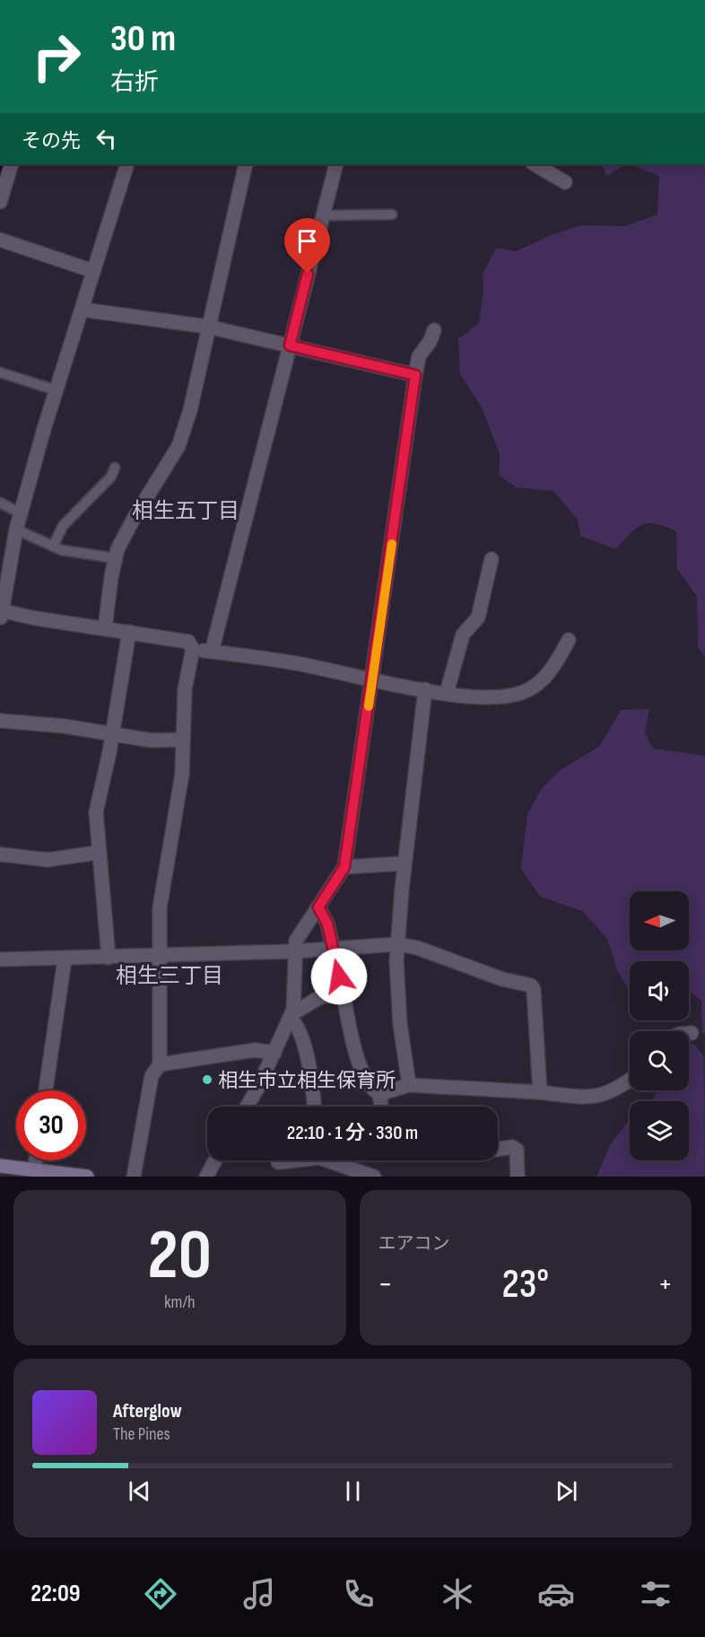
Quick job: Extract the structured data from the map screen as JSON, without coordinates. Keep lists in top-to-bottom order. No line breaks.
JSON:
{"districts":["相生五丁目","相生三丁目"],"places":["相生市立相生保育所"],"north":"left","page":{"turn":["30 m","右折"],"then":"その先","limit":"30","trip":"22:10 · 1 分 · 330 m","tile":[["20","km/h"],"エアコン"],"heat":["−","23°","+"],"song":["Afterglow","The Pines"],"tabs":"22:09"}}
